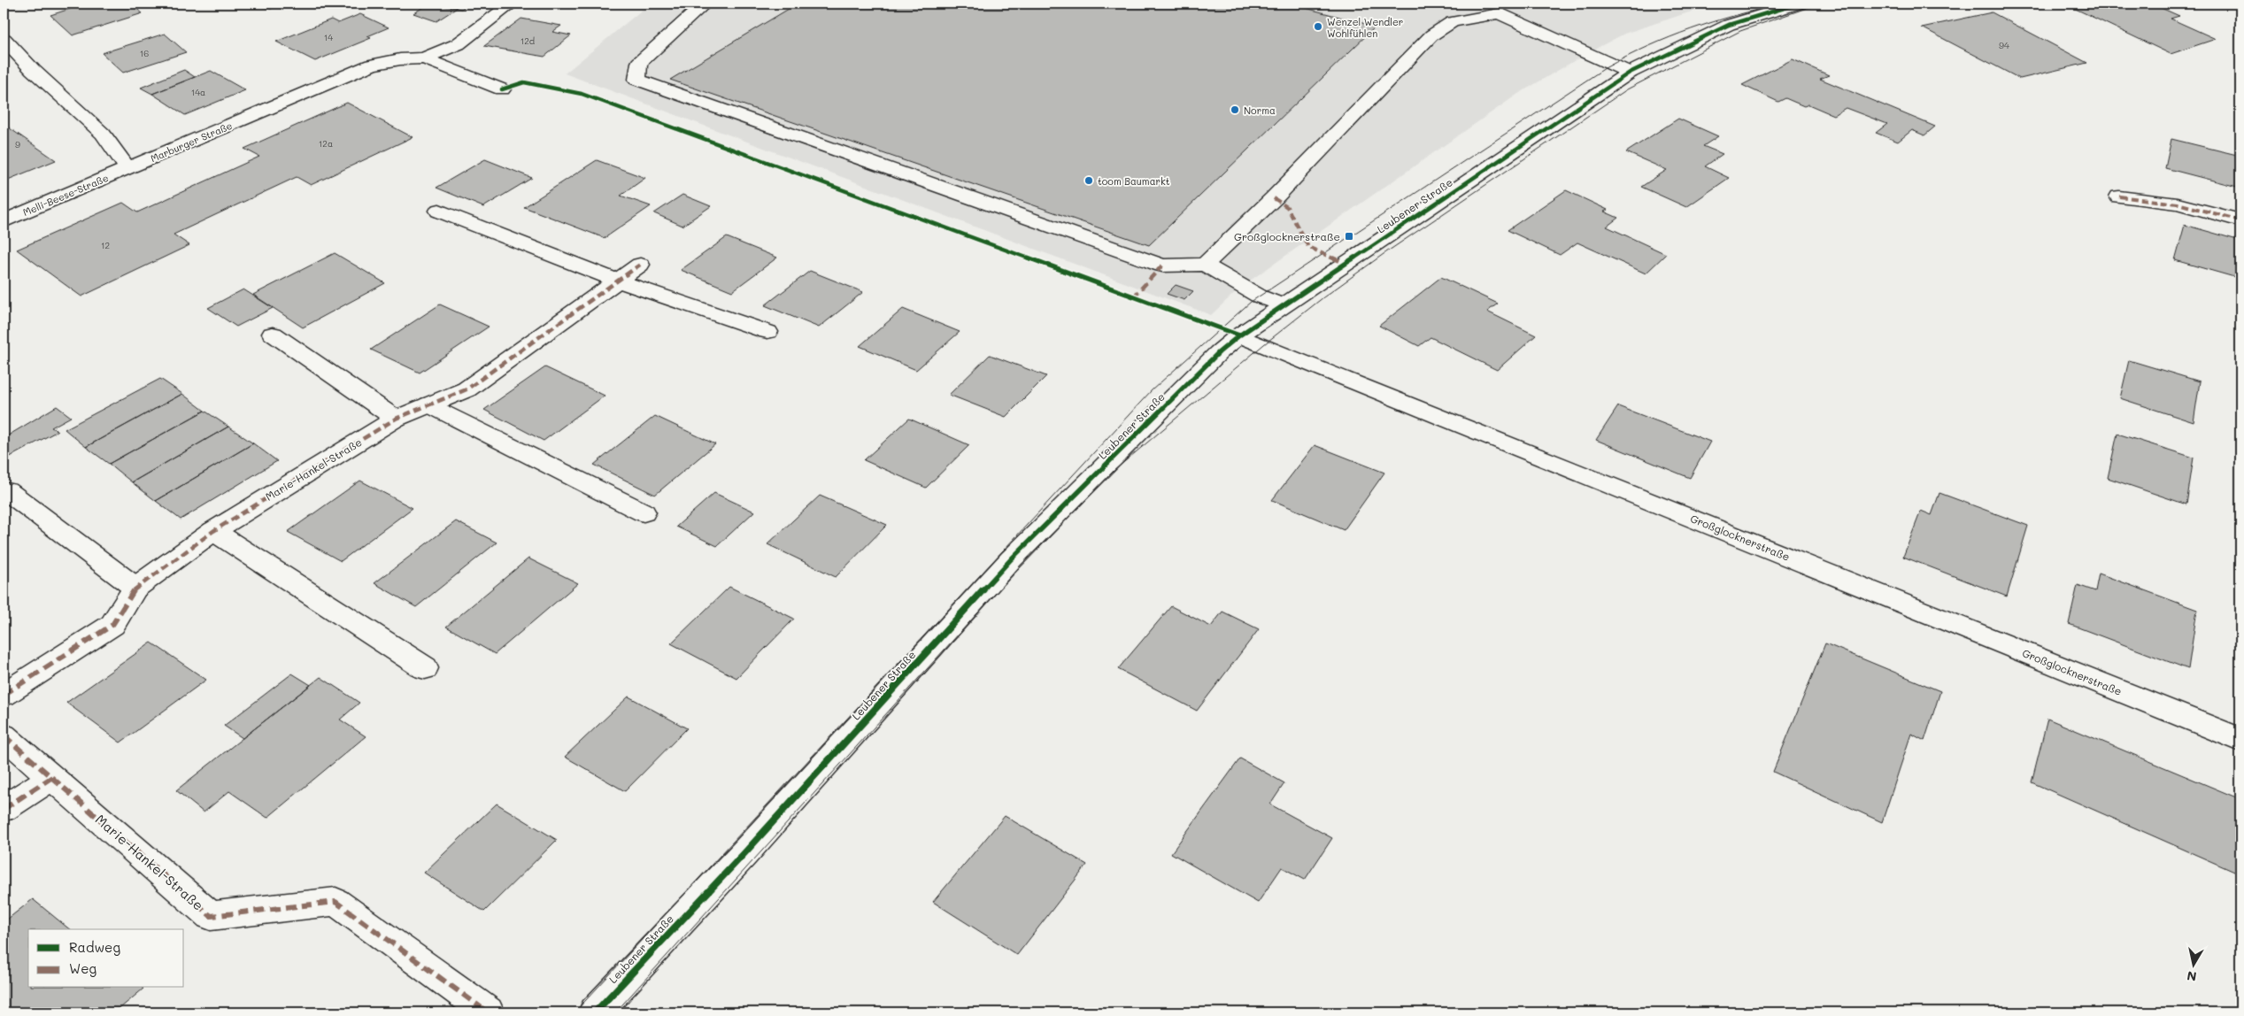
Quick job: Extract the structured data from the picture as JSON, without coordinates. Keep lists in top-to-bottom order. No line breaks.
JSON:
{"streets":{"street":["Marburger Straße","Melli-Beese-Straße","Leubener Straße","Marie-Hankel-Straße","Großglocknerstraße"]},"crossings":[["Marburger Straße","Melli-Beese-Straße"],["Leubener Straße","Großglocknerstraße"]],"places":{"other":["Wenzel Wendler Wohlfühlen","Norma","toom Baumarkt"],"transit":["Großglocknerstraße"]},"house_numbers":["14","12d","94","16","14a","12a","9","12"],"legend":["Radweg","Weg"],"north":"bottom"}
